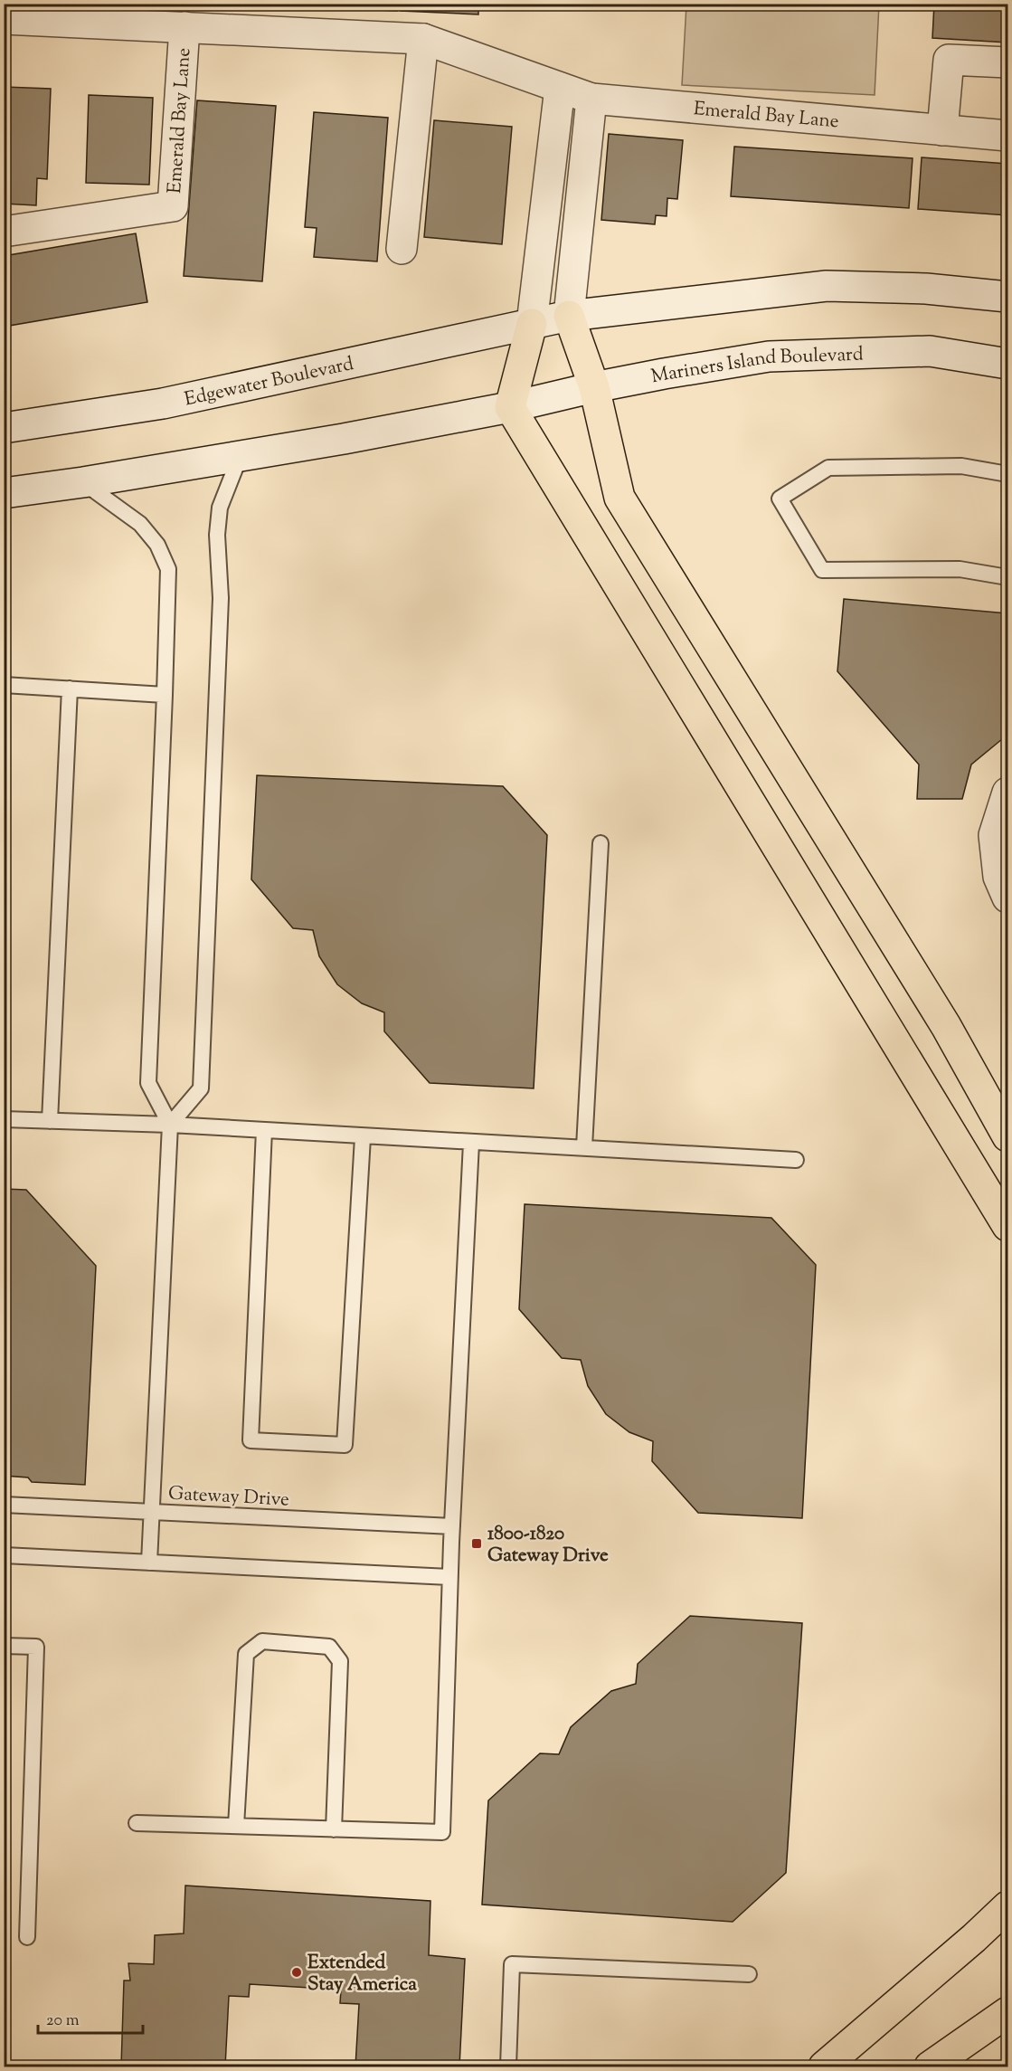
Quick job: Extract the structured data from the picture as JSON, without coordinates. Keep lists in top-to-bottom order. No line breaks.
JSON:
{"streets":{"street":["Emerald Bay Lane","Mariners Island Boulevard","Edgewater Boulevard"],"lane":["Gateway Drive"]},"places":{"transit":["1800-1820 Gateway Drive"],"other":["Extended Stay America"]},"scale_bar":"20 m"}
